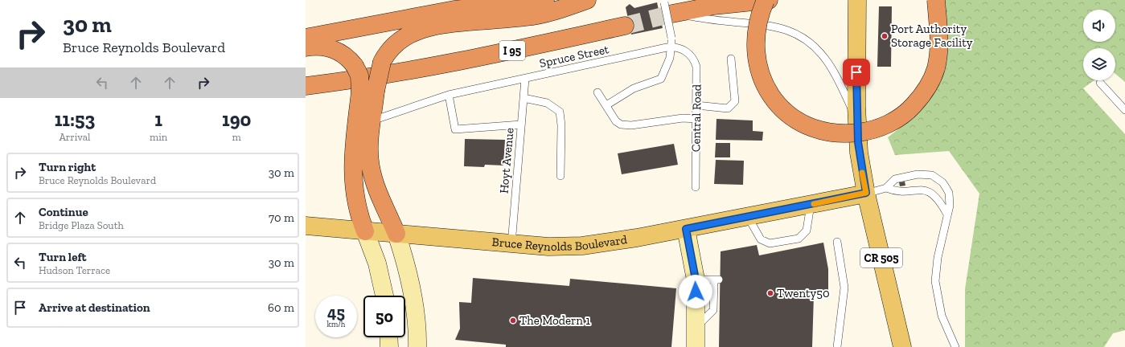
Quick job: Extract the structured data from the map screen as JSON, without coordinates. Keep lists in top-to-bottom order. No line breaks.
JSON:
{"streets":{"highway":["I 95"],"main road":["Bruce Reynolds Boulevard","CR 505"],"lane":["Spruce Street","Central Road","Hoyt Avenue"]},"crossings":[["Spruce Street","Central Road"],["Spruce Street","Hoyt Avenue"],["Hoyt Avenue","Bruce Reynolds Boulevard"],["Bruce Reynolds Boulevard","CR 505"]],"places":["Port Authority Storage Facility","Twenty50","The Modern 1"],"page":{"turn":["30 m","Bruce Reynolds Boulevard"],"eta":["11:53","Arrival","1","min","190","m"],"list":[{"name":"Turn right","note":"Bruce Reynolds Boulevard","value":"30 m"},{"name":"Continue","note":"Bridge Plaza South","value":"70 m"},{"name":"Turn left","note":"Hudson Terrace","value":"30 m"},{"name":"Arrive at destination","value":"60 m"}],"speed":"45 km/h","limit":"50"}}
